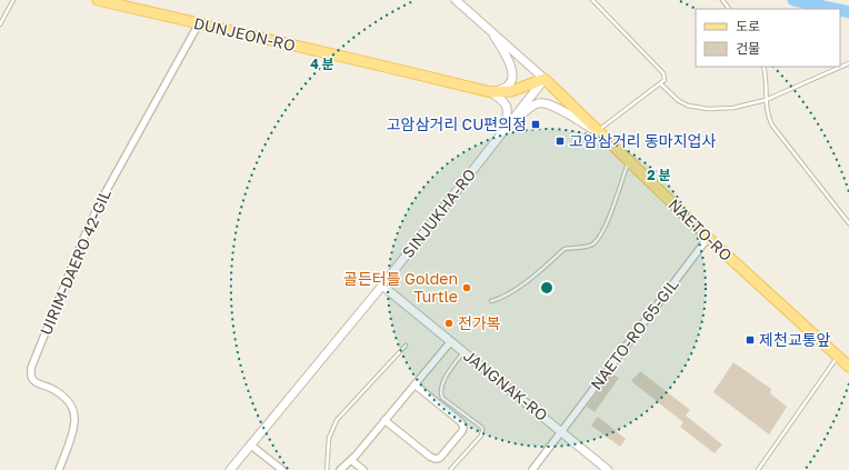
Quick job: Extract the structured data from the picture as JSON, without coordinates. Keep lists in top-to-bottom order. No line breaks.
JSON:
{"streets":{"main road":["DUNJEON-RO","NAETO-RO"],"street":["SINJUKHA-RO","UIRIM-DAERO 42-GIL","NAETO-RO 65-GIL","JANGNAK-RO"]},"crossings":[["DUNJEON-RO","SINJUKHA-RO"],["DUNJEON-RO","NAETO-RO"],["DUNJEON-RO","UIRIM-DAERO 42-GIL"],["SINJUKHA-RO","NAETO-RO"],["SINJUKHA-RO","JANGNAK-RO"],["NAETO-RO","NAETO-RO 65-GIL"],["NAETO-RO 65-GIL","JANGNAK-RO"]],"places":{"transit":["고암삼거리 CU편의정","고암삼거리 동마지업사","제천교통앞"],"other":["골든터틀 Golden Turtle","전가복"]},"legend":["도로","건물"],"rings":["4 분","2 분"]}
